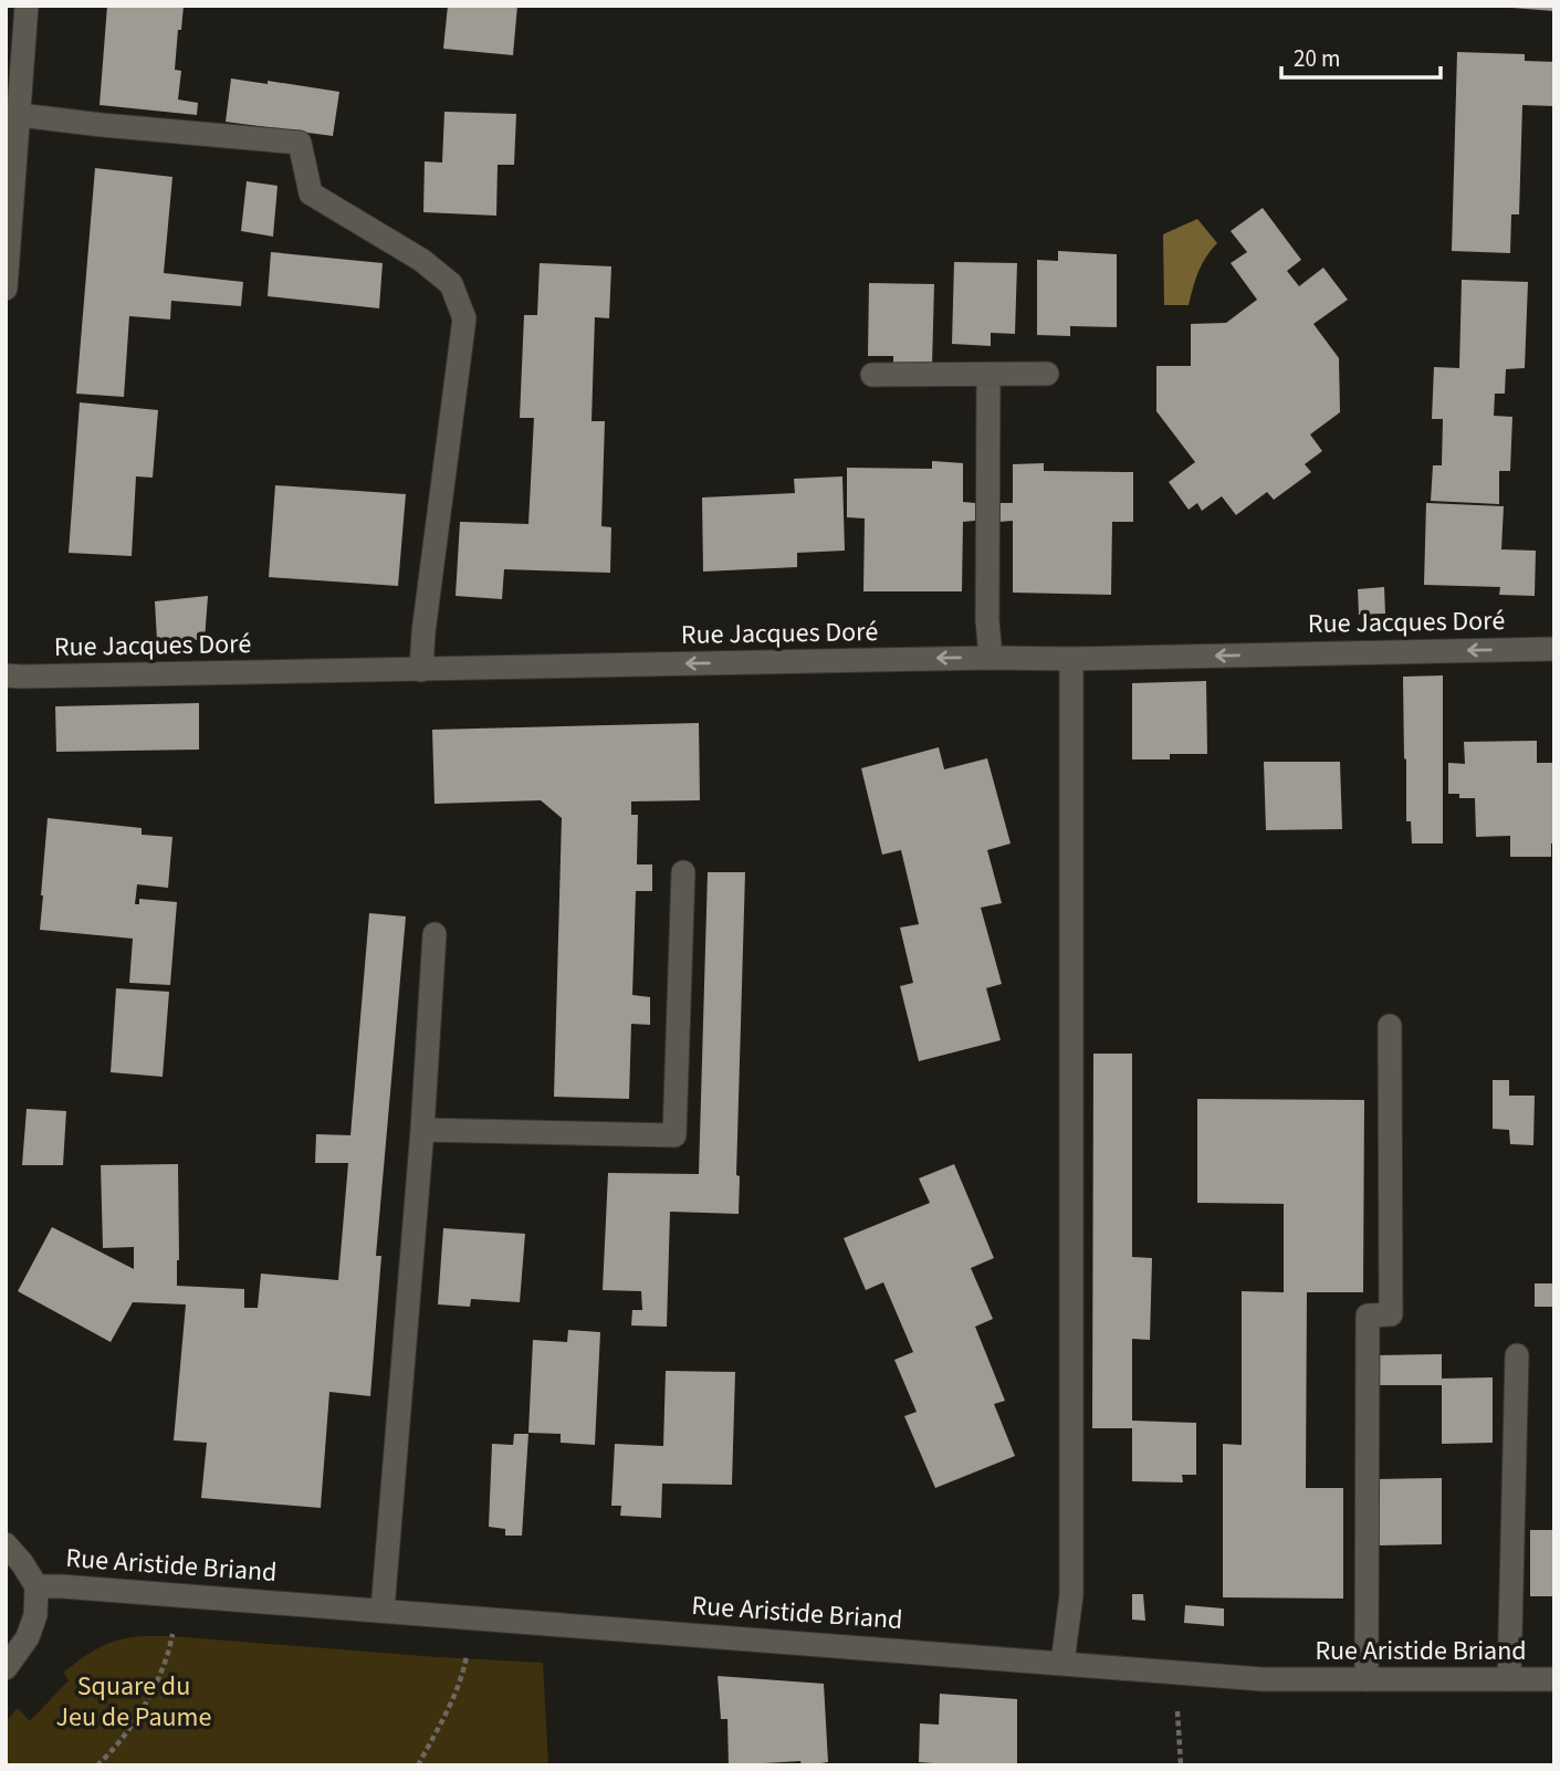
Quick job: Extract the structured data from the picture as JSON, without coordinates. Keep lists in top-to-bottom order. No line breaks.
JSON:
{"streets":{"street":["Rue Jacques Doré","Rue Aristide Briand"]},"one_way":["Rue Jacques Doré"],"parks":["Square du Jeu de Paume"],"scale_bar":"20 m"}
